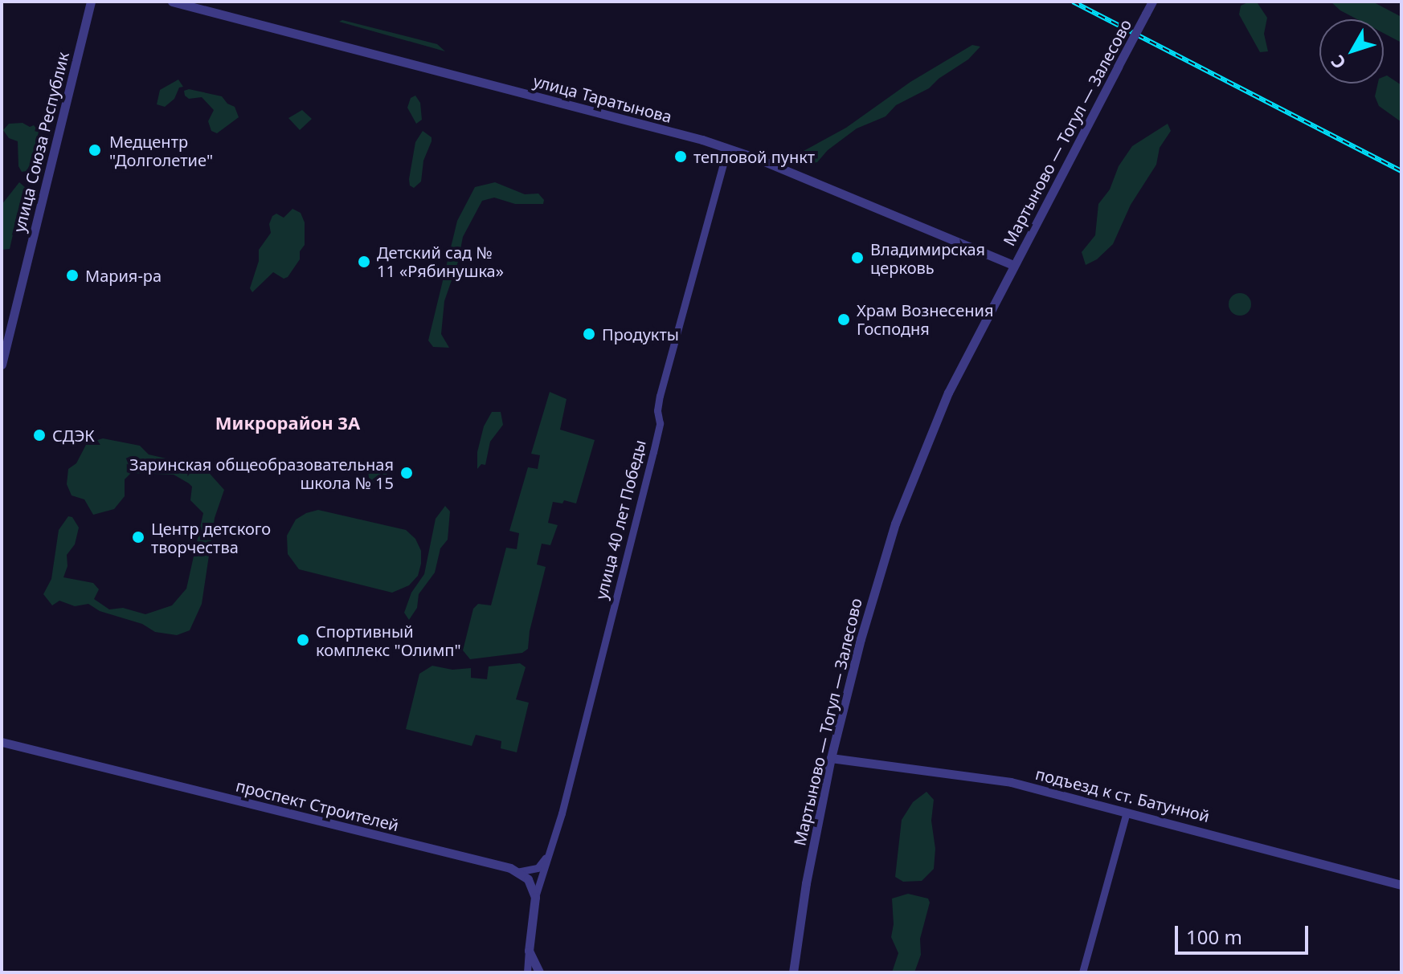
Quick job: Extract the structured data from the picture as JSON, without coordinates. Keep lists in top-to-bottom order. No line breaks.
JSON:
{"streets":{"street":["улица Таратынова","Мартыново — Тогул — Залесово","улица Союза Республик","улица 40 лет Победы","подъезд к ст. Батунной","проспект Строителей"]},"crossings":[["улица Таратынова","Мартыново — Тогул — Залесово"],["улица Таратынова","улица 40 лет Победы"],["Мартыново — Тогул — Залесово","подъезд к ст. Батунной"]],"districts":["Микрорайон 3А"],"places":["Медцентр \"Долголетие\"","тепловой пункт","Владимирская церковь","Детский сад № 11 «Рябинушка»","Мария-ра","Храм Вознесения Господня","Продукты","СДЭК","Заринская общеобразовательная школа № 15","Центр детского творчества","Спортивный комплекс \"Олимп\""],"scale_bar":"100 m","north":"bottom left"}
